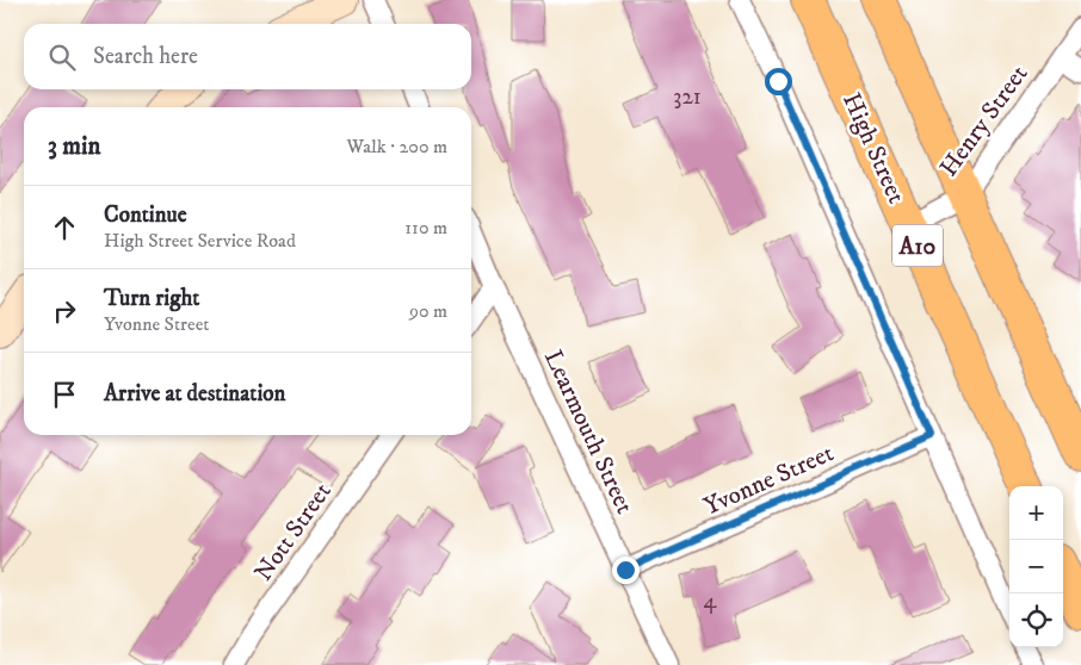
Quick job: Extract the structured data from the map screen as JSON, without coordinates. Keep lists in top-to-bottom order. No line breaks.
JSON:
{"streets":{"highway":["High Street","A10"],"street":["Henry Street","Learmouth Street","Yvonne Street","Nott Street"]},"crossings":[["Henry Street","High Street"],["Henry Street","A10"],["Learmouth Street","Yvonne Street"]],"house_numbers":["321","4"],"page":{"search":"Search here","heading":["3 min","Walk · 200 m"],"list":[["Continue","High Street Service Road","110 m"],["Turn right","Yvonne Street","90 m"],"Arrive at destination"],"map_buttons":["+","−"]}}
